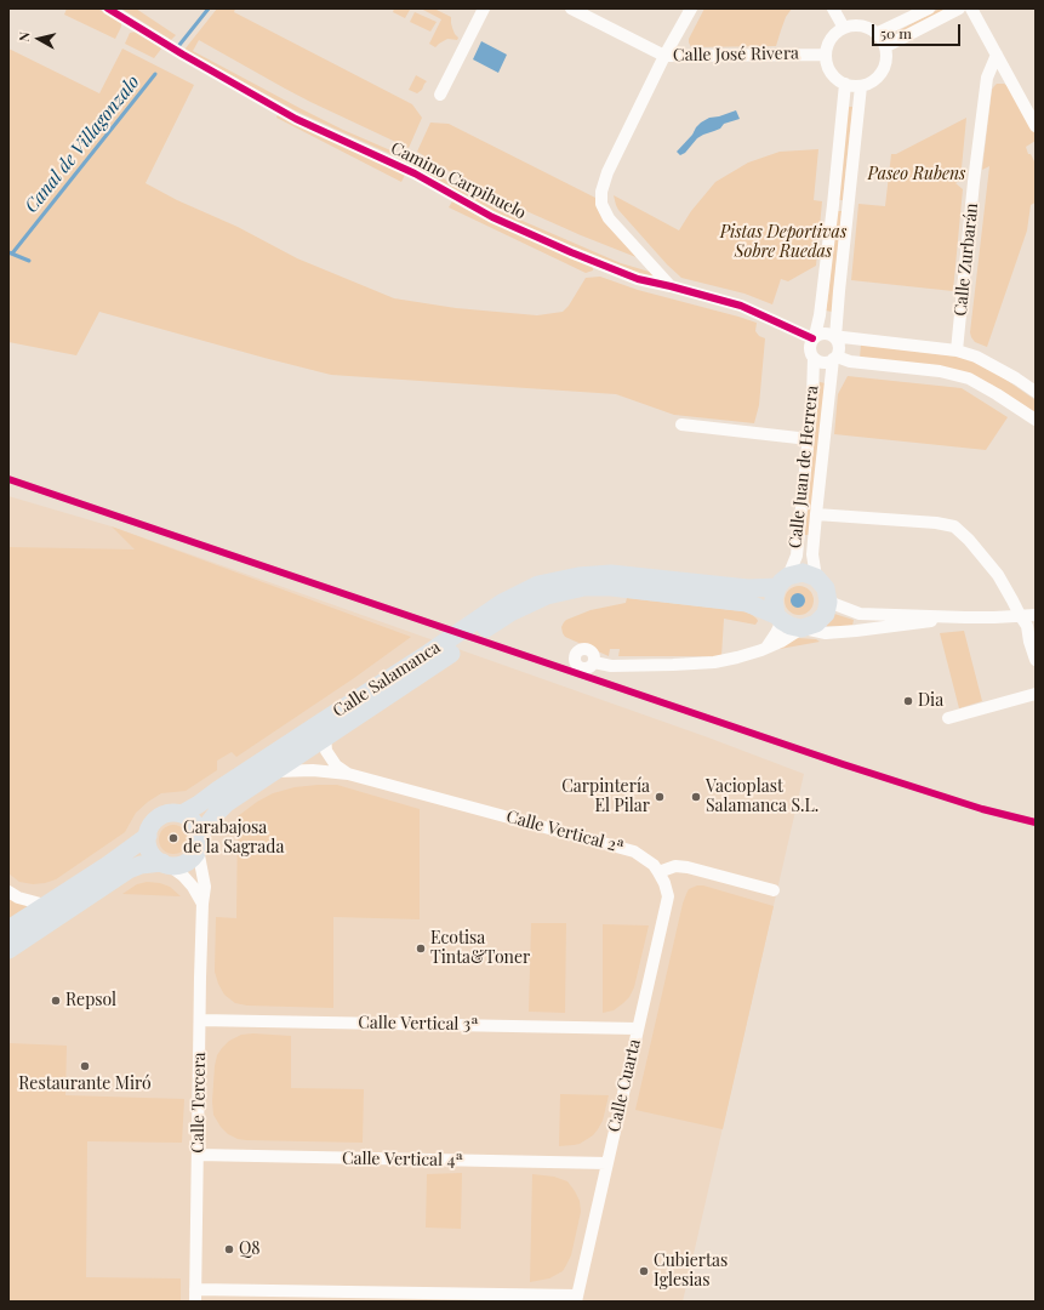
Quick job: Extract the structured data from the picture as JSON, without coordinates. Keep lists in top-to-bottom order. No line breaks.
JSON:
{"streets":{"main road":["Calle Salamanca"],"street":["Calle José Rivera","Camino Carpihuelo","Calle Zurbarán","Calle Juan de Herrera","Calle Vertical 2ª","Calle Vertical 3ª","Calle Cuarta","Calle Tercera","Calle Vertical 4ª"]},"crossings":[["Camino Carpihuelo","Calle Juan de Herrera"],["Calle Juan de Herrera","Calle Salamanca"],["Calle Salamanca","Calle Vertical 2ª"],["Calle Salamanca","Calle Tercera"],["Calle Vertical 2ª","Calle Cuarta"],["Calle Vertical 3ª","Calle Cuarta"],["Calle Vertical 3ª","Calle Tercera"],["Calle Cuarta","Calle Vertical 4ª"],["Calle Tercera","Calle Vertical 4ª"]],"water":["Canal de Villagonzalo"],"parks":["Paseo Rubens","Pistas Deportivas Sobre Ruedas"],"places":["Dia","Carpintería El Pilar","Vacioplast Salamanca S.L.","Carabajosa de la Sagrada","Ecotisa Tinta&Toner","Repsol","Restaurante Miró","Q8","Cubiertas Iglesias"],"scale_bar":"50 m","north":"left"}
